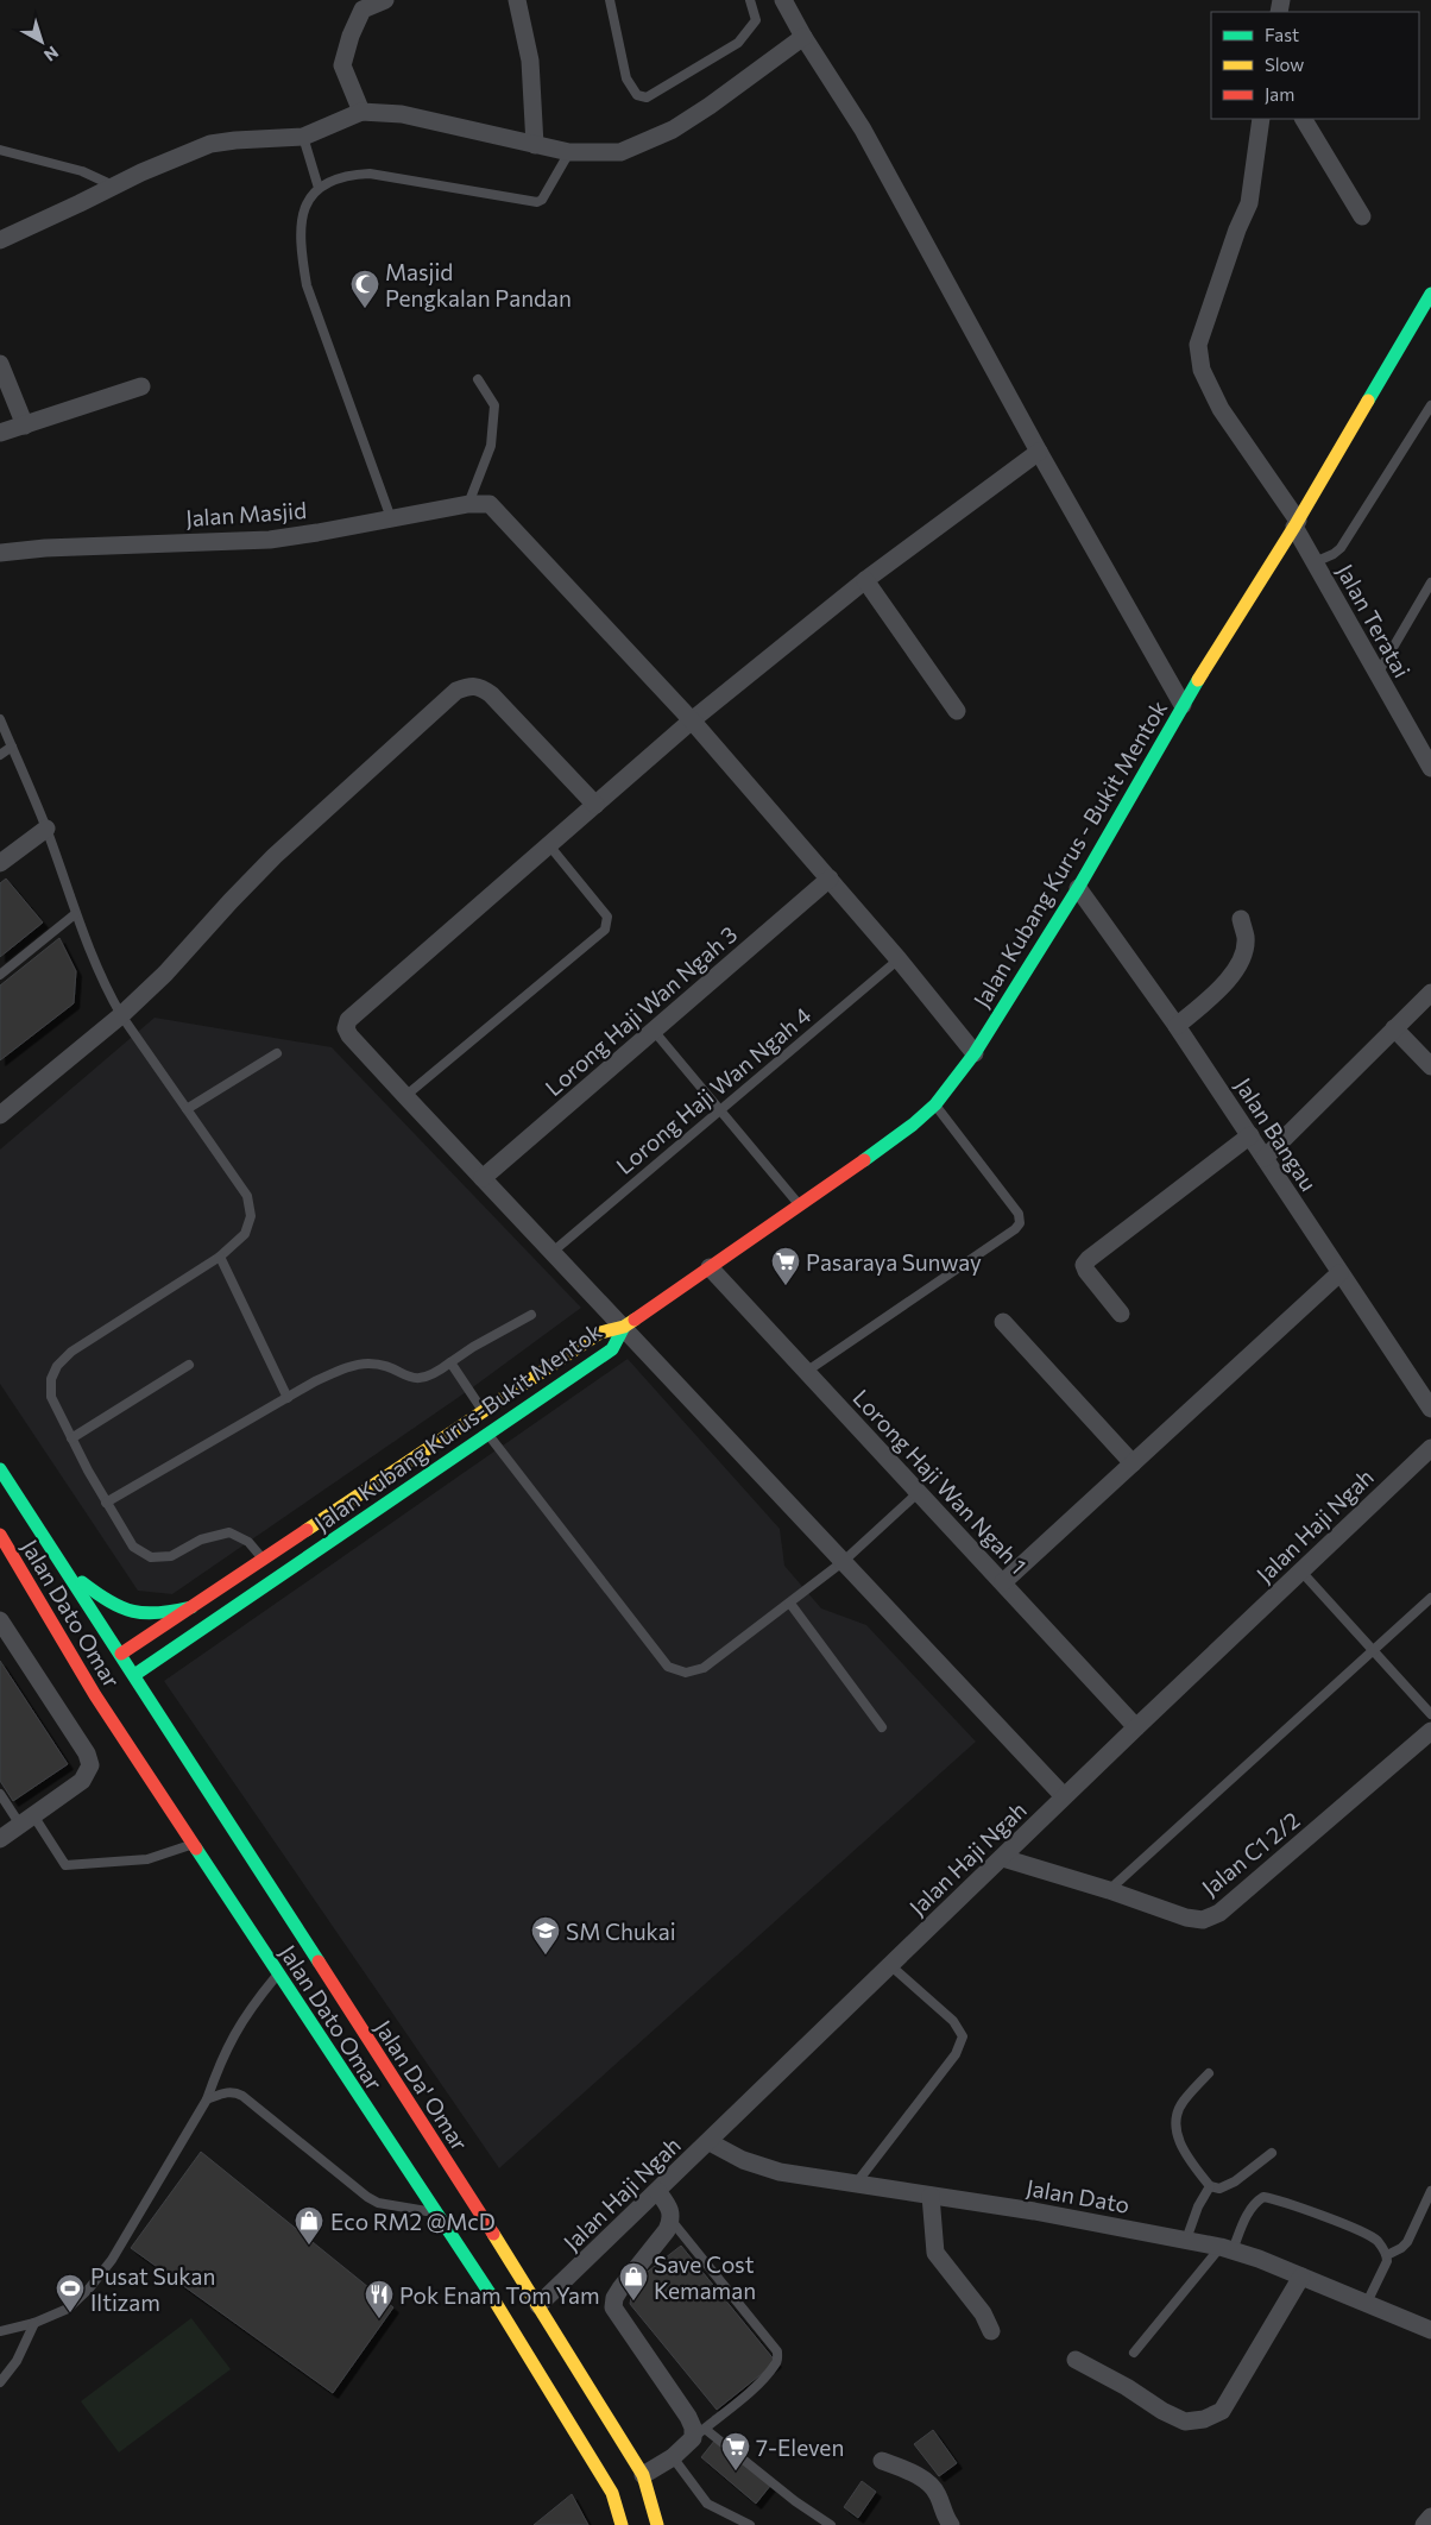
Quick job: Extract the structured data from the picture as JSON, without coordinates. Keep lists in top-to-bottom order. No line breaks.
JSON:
{"streets":{"main road":["Jalan Kubang Kurus - Bukit Mentok","Jalan Kubang Kurus-Bukit Mentok","Jalan Dato Omar","Jalan Da' Omar"],"street":["Jalan Masjid","Jalan Teratai","Lorong Haji Wan Ngah 3","Jalan Bangau","Lorong Haji Wan Ngah 1","Jalan Haji Ngah","Jalan C1 2/2","Jalan Dato"],"lane":["Lorong Haji Wan Ngah 4"]},"crossings":[["Jalan Teratai","Jalan Kubang Kurus - Bukit Mentok"],["Jalan Kubang Kurus - Bukit Mentok","Jalan Bangau"],["Jalan Kubang Kurus - Bukit Mentok","Jalan Kubang Kurus-Bukit Mentok"],["Jalan Kubang Kurus - Bukit Mentok","Lorong Haji Wan Ngah 1"],["Jalan Kubang Kurus-Bukit Mentok","Jalan Dato Omar"],["Jalan Kubang Kurus-Bukit Mentok","Jalan Da' Omar"],["Lorong Haji Wan Ngah 1","Jalan Haji Ngah"],["Jalan Haji Ngah","Jalan C1 2/2"],["Jalan Haji Ngah","Jalan Da' Omar"],["Jalan Haji Ngah","Jalan Dato"],["Jalan Dato Omar","Jalan Da' Omar"]],"places":{"mosque":["Masjid Pengkalan Pandan"],"supermarket":["Pasaraya Sunway","7-Eleven"],"school or university":["SM Chukai"],"shop":["Eco RM2 @McD","Save Cost Kemaman"],"sports":["Pusat Sukan Iltizam"],"restaurant":["Pok Enam Tom Yam"]},"legend":["Fast","Slow","Jam"],"north":"bottom right"}
